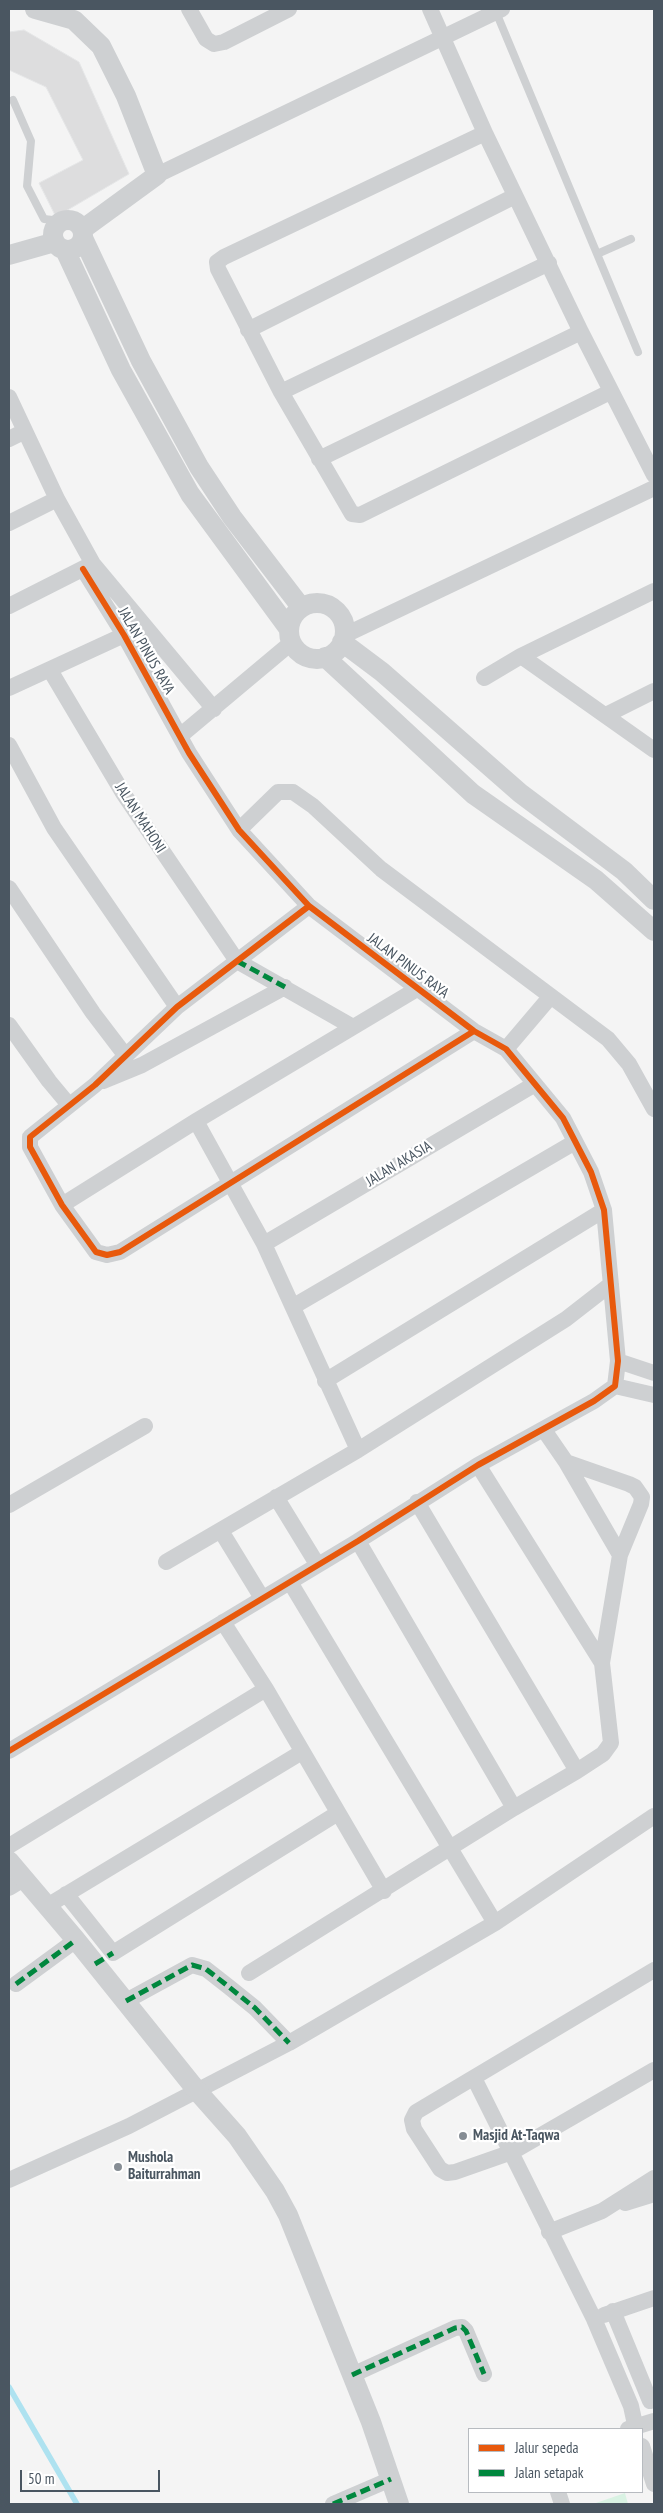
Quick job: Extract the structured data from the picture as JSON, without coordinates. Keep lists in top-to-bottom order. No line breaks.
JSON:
{"streets":{"street":["JALAN PINUS RAYA","JALAN MAHONI","JALAN AKASIA"]},"crossings":[["JALAN PINUS RAYA","JALAN AKASIA"]],"places":["Masjid At-Taqwa","Mushola Baiturrahman"],"legend":["Jalur sepeda","Jalan setapak"],"scale_bar":"50 m"}
